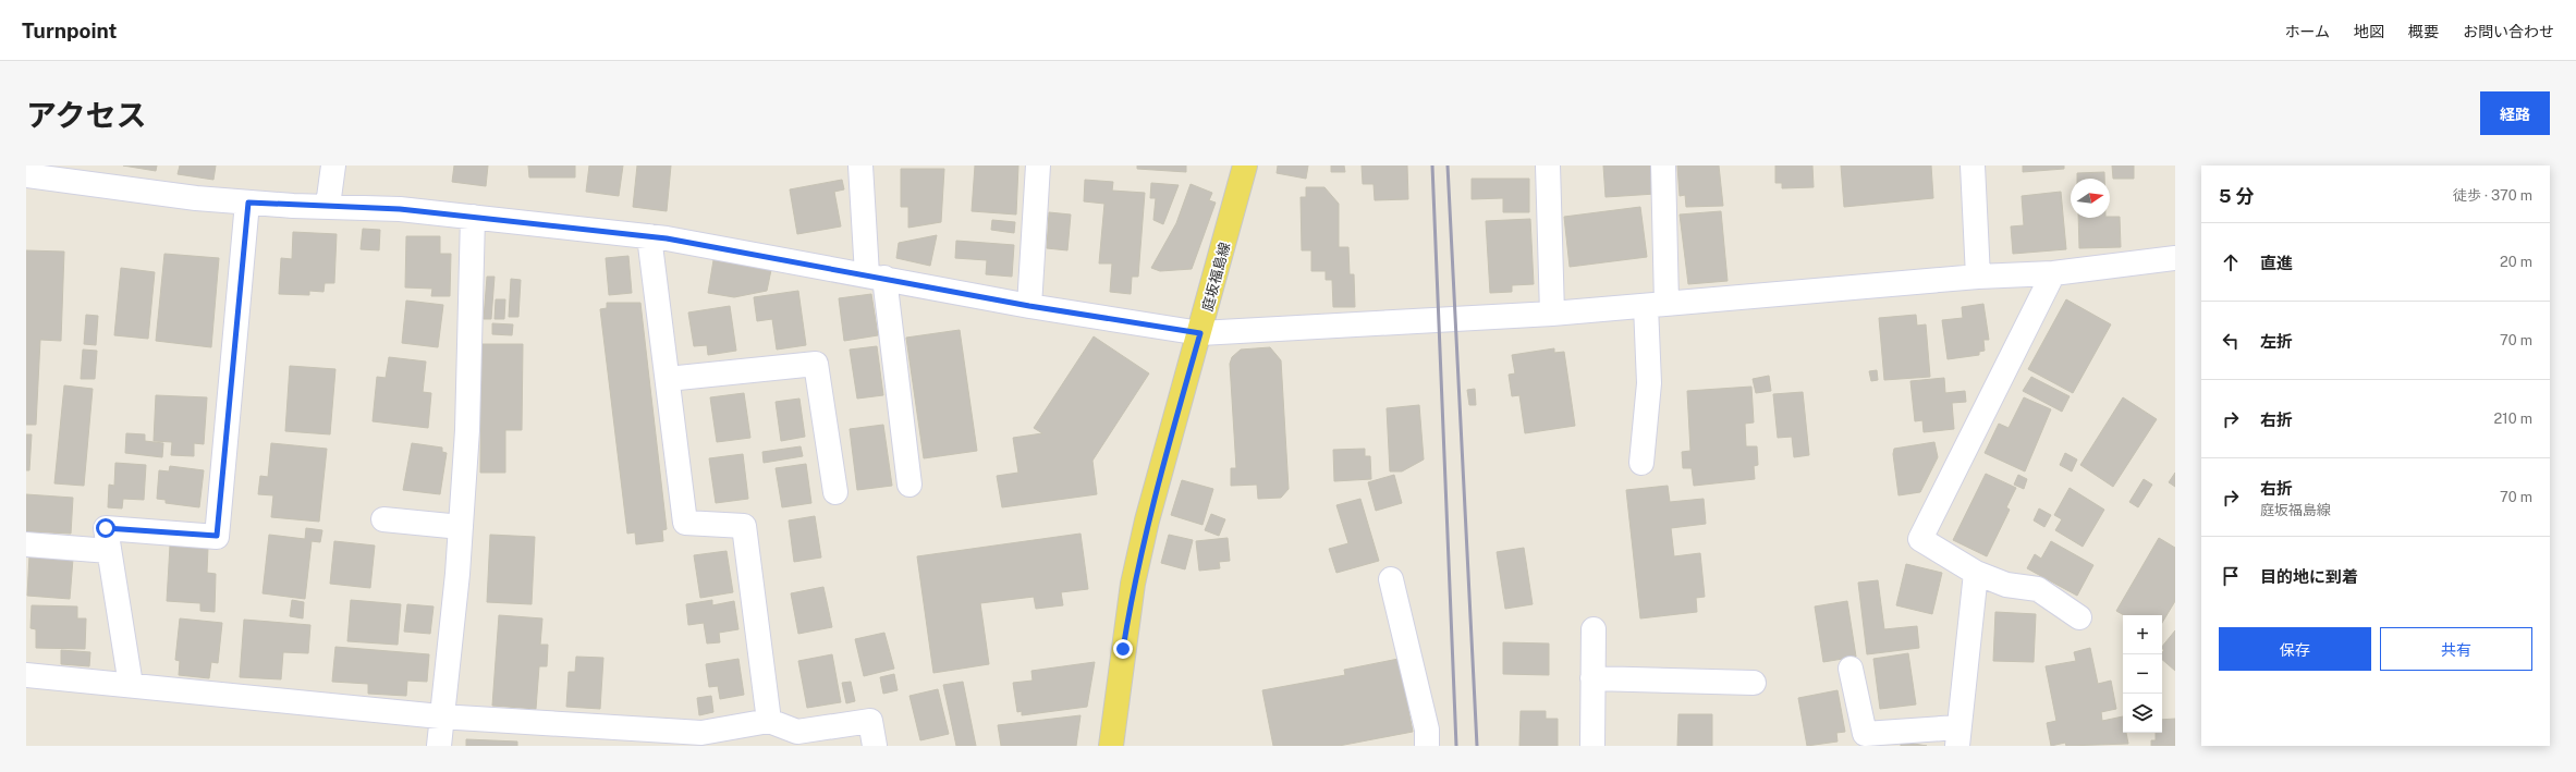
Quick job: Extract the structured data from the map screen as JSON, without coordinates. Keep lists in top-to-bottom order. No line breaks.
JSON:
{"streets":{"main road":["庭坂福島線"]},"north":"right","page":{"header":"Turnpoint","nav":["ホーム","地図","概要","お問い合わせ"],"title":"アクセス","buttons":["経路",["保存","共有"]],"heading":["5 分","徒歩 · 370 m"],"list":[["直進","20 m"],["左折","70 m"],["右折","210 m"],["右折","庭坂福島線","70 m"],"目的地に到着"],"map_buttons":["+","−"]}}
